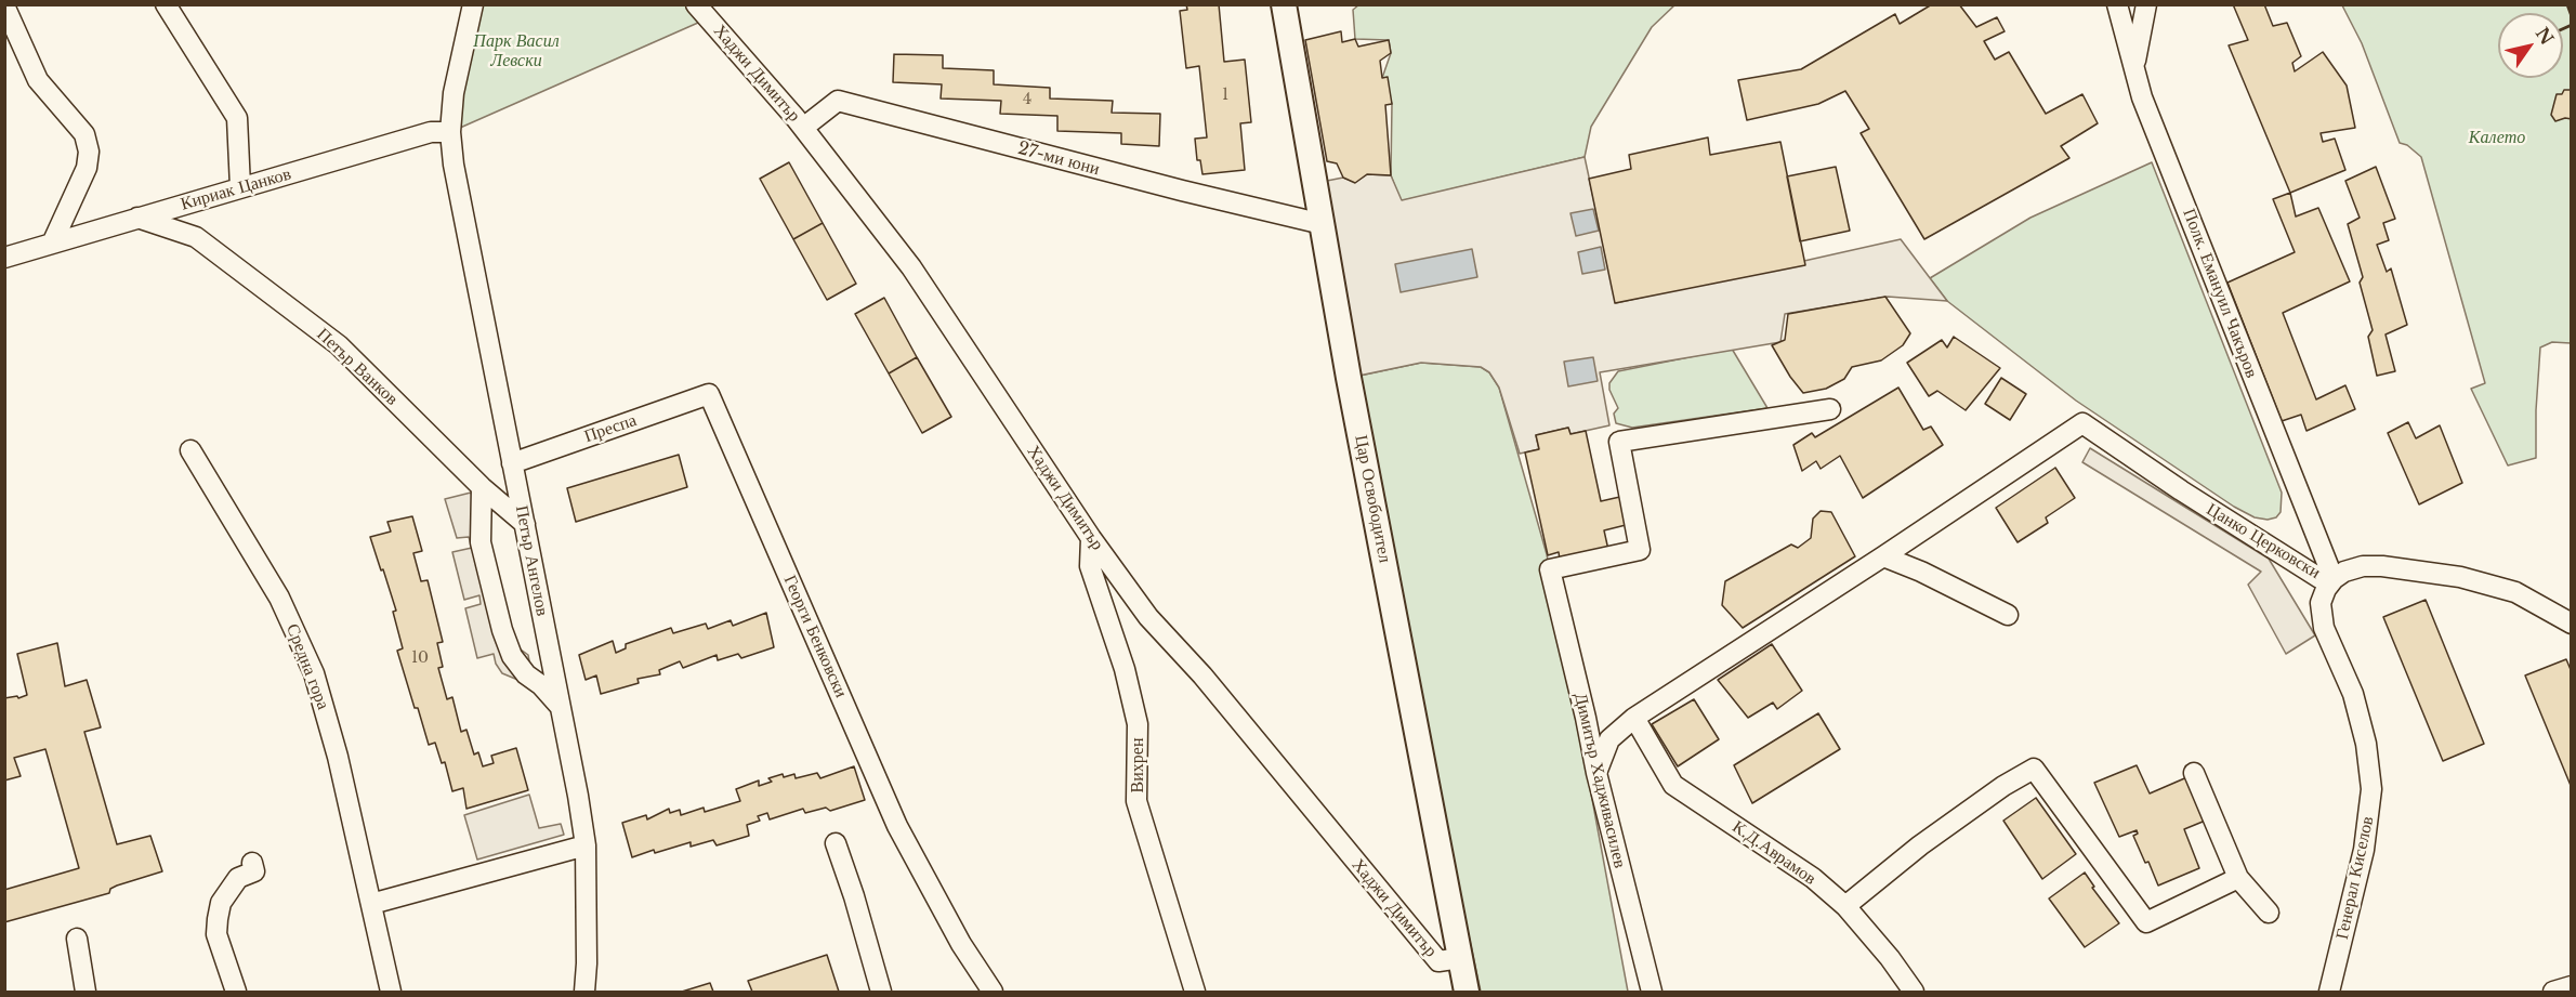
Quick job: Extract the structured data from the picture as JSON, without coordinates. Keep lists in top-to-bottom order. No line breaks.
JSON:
{"streets":{"street":["Хаджи Димитър","27-ми юни","Кириак Цанков","Полк. Емануил Чакъров","Петър Ванков","Преспа","Цар Освободител","Цанко Церковски","Петър Ангелов","Георги Бенковски","Средна гора","Вихрен","Димитър Хадживасилев","К.Д.Аврамов","Генерал Киселов"]},"crossings":[["Хаджи Димитър","27-ми юни"],["Хаджи Димитър","Цар Освободител"],["Хаджи Димитър","Вихрен"],["27-ми юни","Цар Освободител"],["Кириак Цанков","Петър Ванков"],["Кириак Цанков","Петър Ангелов"],["Полк. Емануил Чакъров","Цанко Церковски"],["Полк. Емануил Чакъров","Генерал Киселов"],["Петър Ванков","Петър Ангелов"],["Преспа","Петър Ангелов"],["Преспа","Георги Бенковски"],["Цанко Церковски","Генерал Киселов"]],"parks":["Парк Васил Левски","Калето"],"house_numbers":["1","4","10"],"north":"top right"}
